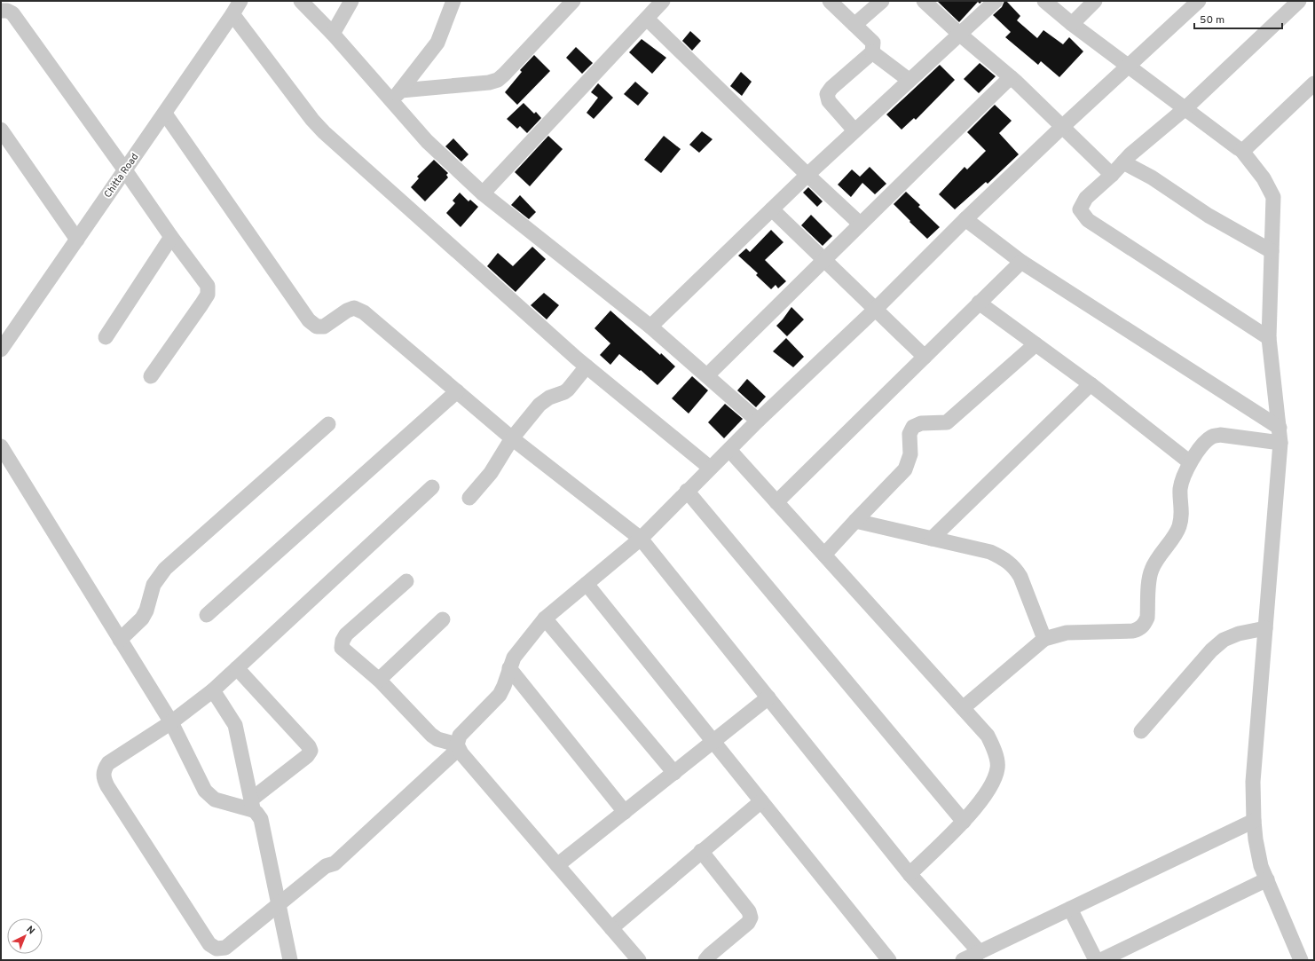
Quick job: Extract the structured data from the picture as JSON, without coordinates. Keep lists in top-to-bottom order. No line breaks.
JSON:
{"streets":{"street":["Chitta Road"]},"scale_bar":"50 m","north":"top right"}
